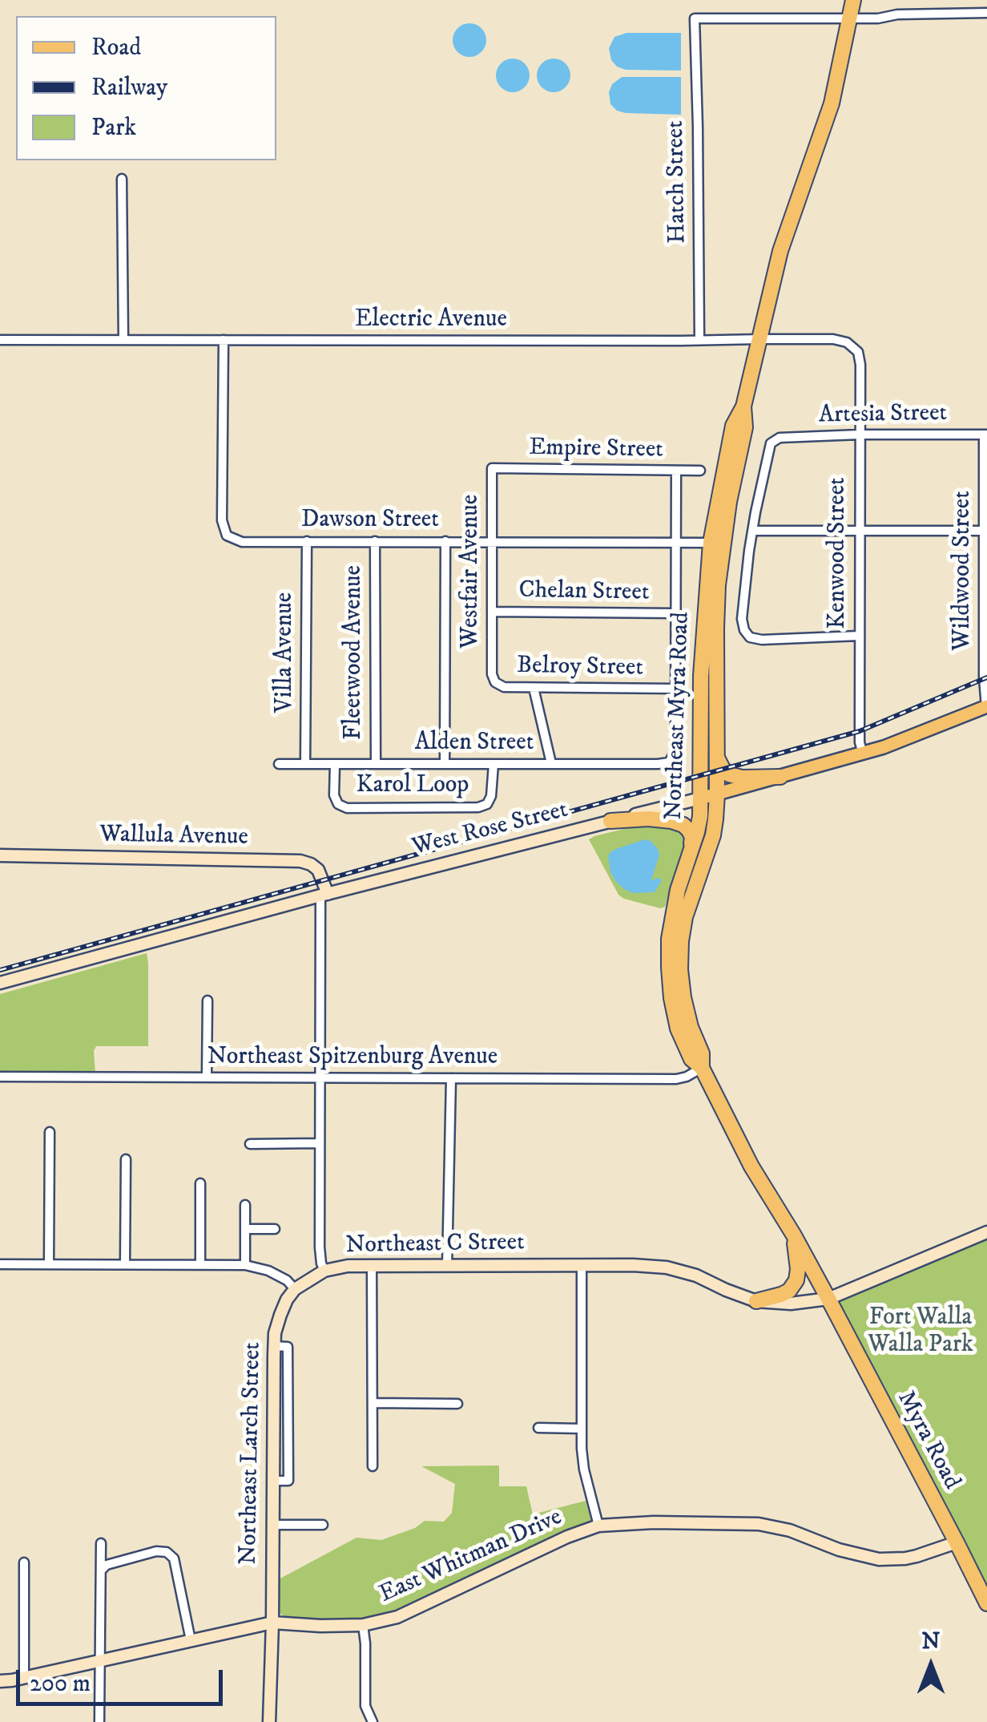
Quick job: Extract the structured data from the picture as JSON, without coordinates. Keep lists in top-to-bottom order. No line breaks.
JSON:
{"streets":{"highway":["Northeast Myra Road","Myra Road"],"main road":["West Rose Street","Wallula Avenue","Northeast C Street","Northeast Larch Street","East Whitman Drive"],"street":["Hatch Street","Electric Avenue","Artesia Street","Empire Street","Dawson Street","Kenwood Street","Wildwood Street","Westfair Avenue","Chelan Street","Villa Avenue","Fleetwood Avenue","Belroy Street","Alden Street","Karol Loop","Northeast Spitzenburg Avenue"]},"crossings":[["Hatch Street","Electric Avenue"],["Hatch Street","Northeast Myra Road"],["Electric Avenue","Dawson Street"],["Electric Avenue","Kenwood Street"],["Electric Avenue","Northeast Myra Road"],["Artesia Street","Kenwood Street"],["Artesia Street","Wildwood Street"],["Empire Street","Westfair Avenue"],["Dawson Street","Westfair Avenue"],["Dawson Street","Villa Avenue"],["Dawson Street","Fleetwood Avenue"],["Dawson Street","Northeast Myra Road"],["Kenwood Street","West Rose Street"],["Wildwood Street","West Rose Street"],["Westfair Avenue","Chelan Street"],["Westfair Avenue","Belroy Street"],["Villa Avenue","Alden Street"],["Fleetwood Avenue","Alden Street"],["Belroy Street","Alden Street"],["Northeast Myra Road","West Rose Street"],["Northeast Myra Road","Northeast Spitzenburg Avenue"],["Northeast Myra Road","Northeast C Street"],["Northeast Myra Road","Myra Road"],["Alden Street","Karol Loop"],["West Rose Street","Wallula Avenue"],["Northeast C Street","Myra Road"],["Northeast C Street","Northeast Larch Street"],["Myra Road","East Whitman Drive"],["Northeast Larch Street","East Whitman Drive"]],"parks":["Fort Walla Walla Park"],"legend":["Road","Railway","Park"],"scale_bar":"200 m","north":"top"}
